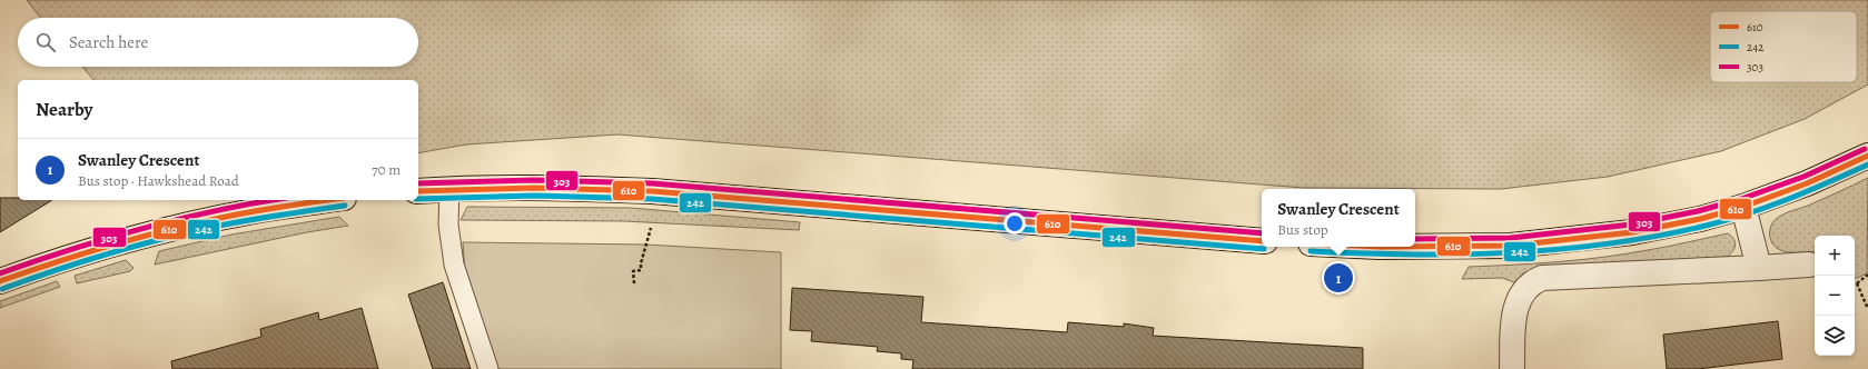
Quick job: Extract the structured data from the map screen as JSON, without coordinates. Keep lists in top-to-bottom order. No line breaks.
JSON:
{"lines":["transit line 303","transit line 610","transit line 242"],"legend":["610","242","303"],"page":{"search":"Search here","heading":"Nearby","list":[{"mark":"1","name":"Swanley Crescent","note":"Bus stop · Hawkshead Road","value":"70 m"}],"popup":["Swanley Crescent","Bus stop"],"map_buttons":["+","−"],"pins":"1"}}
